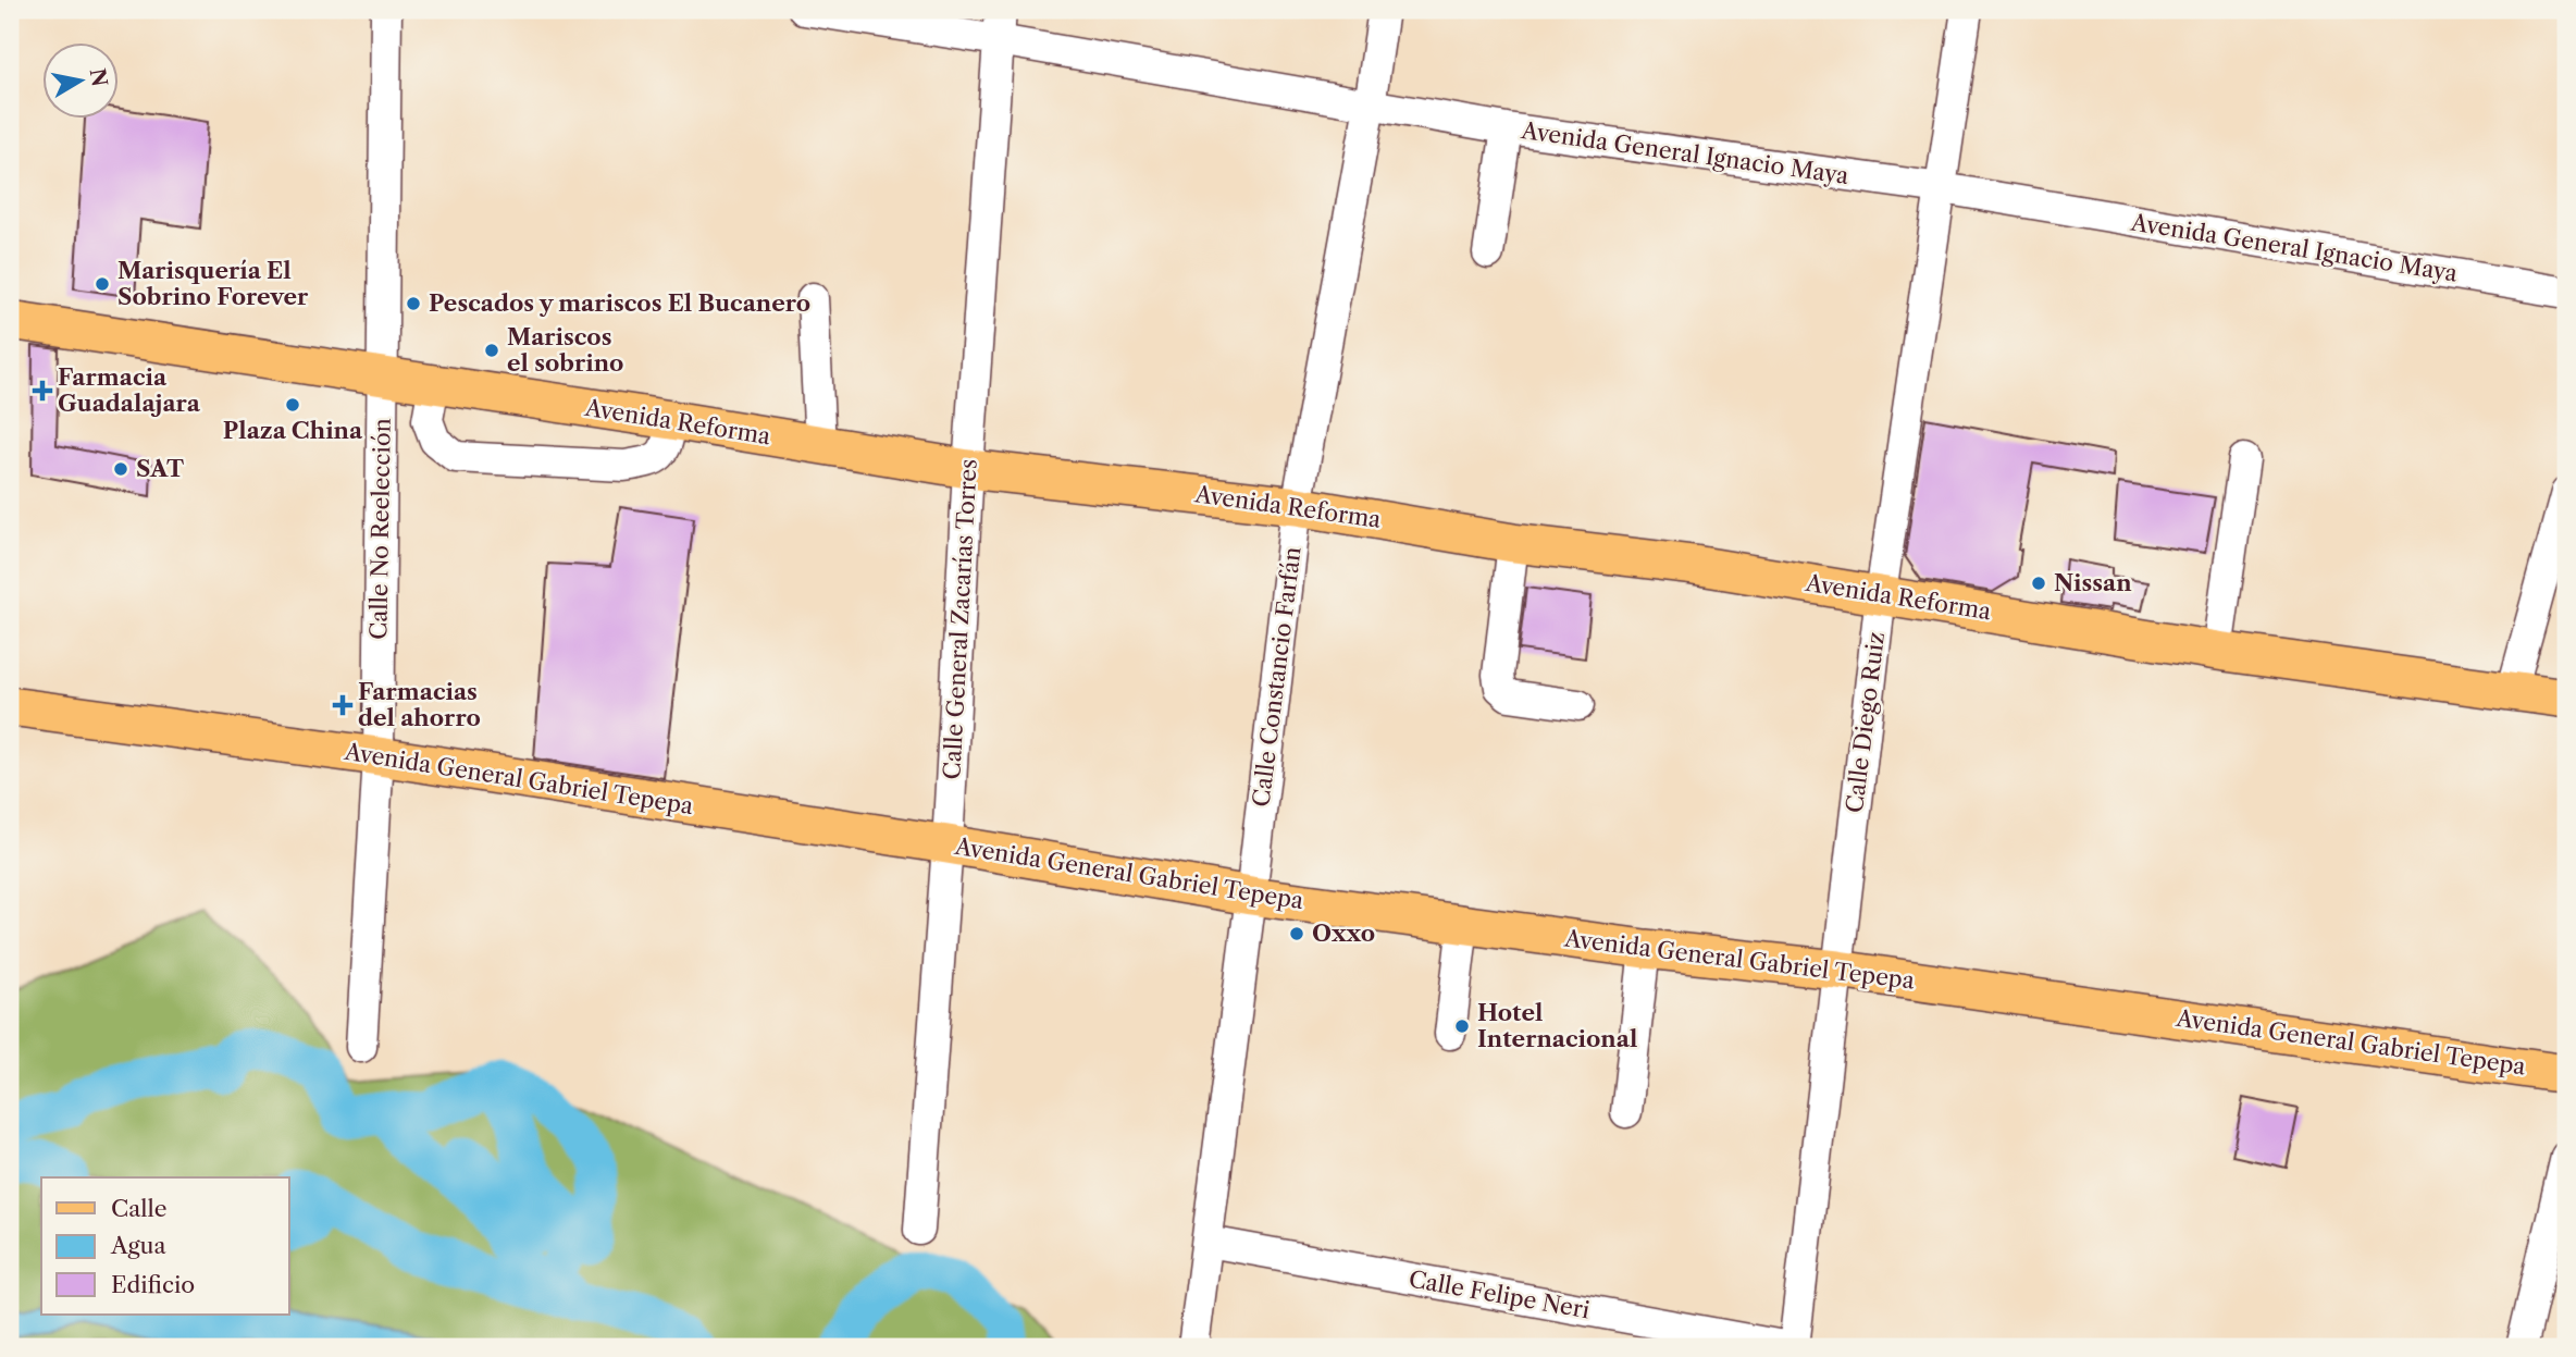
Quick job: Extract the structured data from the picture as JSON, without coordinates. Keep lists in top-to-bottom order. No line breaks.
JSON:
{"streets":{"main road":["Avenida Reforma","Avenida General Gabriel Tepepa"],"street":["Avenida General Ignacio Maya","Calle No Reelección","Calle General Zacarías Torres","Calle Constancio Farfán","Calle Diego Ruiz","Calle Felipe Neri"]},"crossings":[["Avenida General Ignacio Maya","Calle General Zacarías Torres"],["Avenida General Ignacio Maya","Calle Constancio Farfán"],["Avenida General Ignacio Maya","Calle Diego Ruiz"],["Avenida Reforma","Calle No Reelección"],["Avenida Reforma","Calle General Zacarías Torres"],["Avenida Reforma","Calle Constancio Farfán"],["Avenida Reforma","Calle Diego Ruiz"],["Calle No Reelección","Avenida General Gabriel Tepepa"],["Calle General Zacarías Torres","Avenida General Gabriel Tepepa"],["Calle Constancio Farfán","Avenida General Gabriel Tepepa"],["Calle Constancio Farfán","Calle Felipe Neri"],["Calle Diego Ruiz","Avenida General Gabriel Tepepa"],["Calle Diego Ruiz","Calle Felipe Neri"]],"places":{"other":["Marisquería El Sobrino Forever","Pescados y mariscos El Bucanero","Mariscos el sobrino","Plaza China","SAT","Nissan","Oxxo","Hotel Internacional"],"health":["Farmacia Guadalajara","Farmacias del ahorro"]},"legend":["Calle","Agua","Edificio"],"north":"right"}
